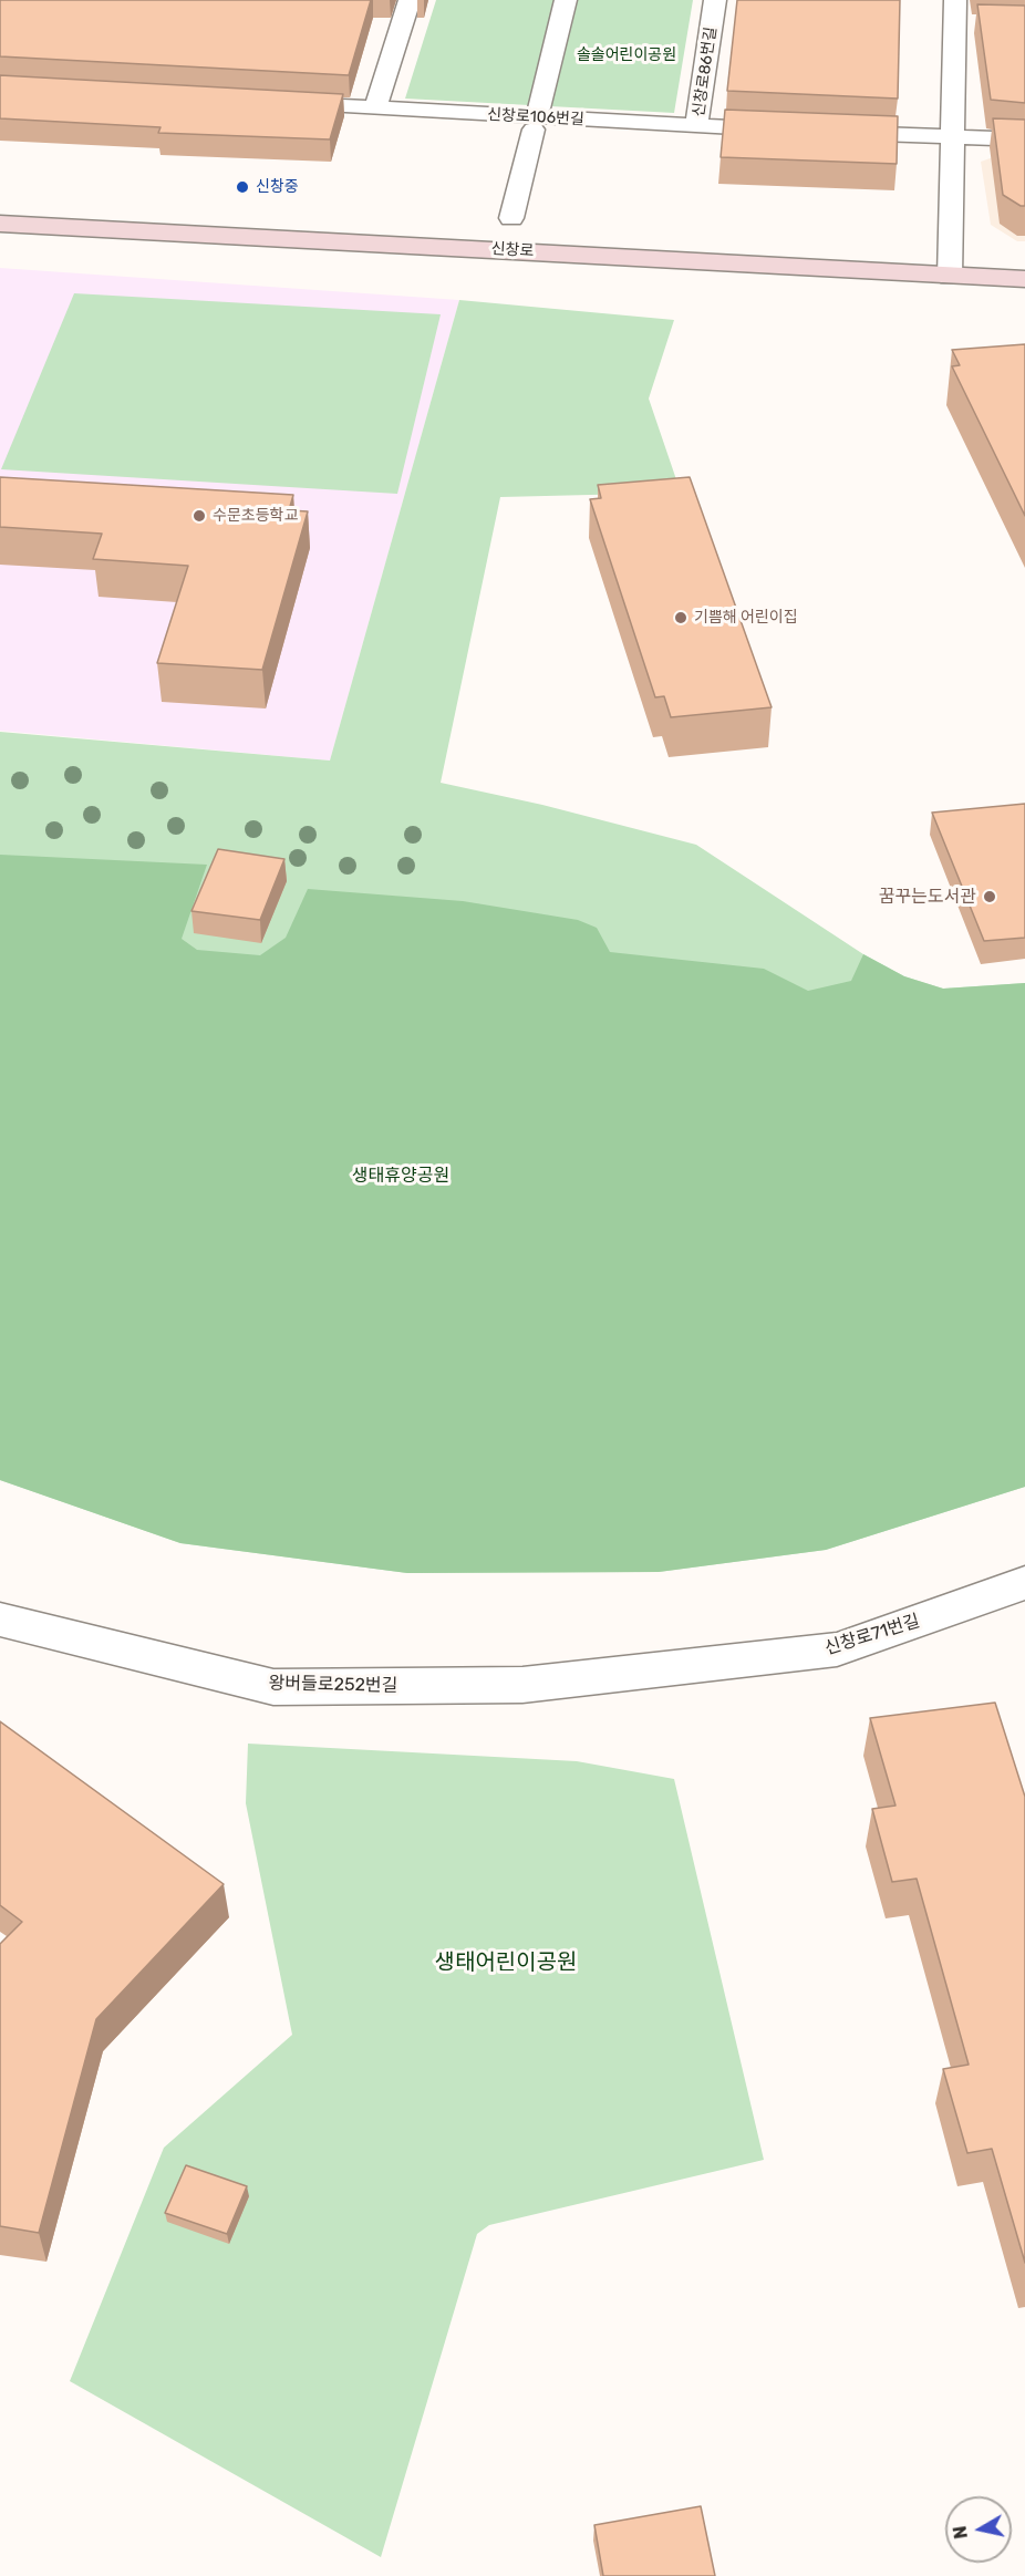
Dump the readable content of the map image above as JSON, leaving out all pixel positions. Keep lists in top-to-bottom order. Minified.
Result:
{"streets":{"main road":["신창로"],"street":["신창로86번길","신창로106번길","신창로71번길","왕버들로252번길"]},"crossings":[["신창로86번길","신창로106번길"],["신창로71번길","왕버들로252번길"]],"parks":["솔솔어린이공원","생태휴양공원","생태어린이공원"],"places":["신창중","수문초등학교","기쁨해 어린이집","꿈꾸는도서관"],"north":"left"}
